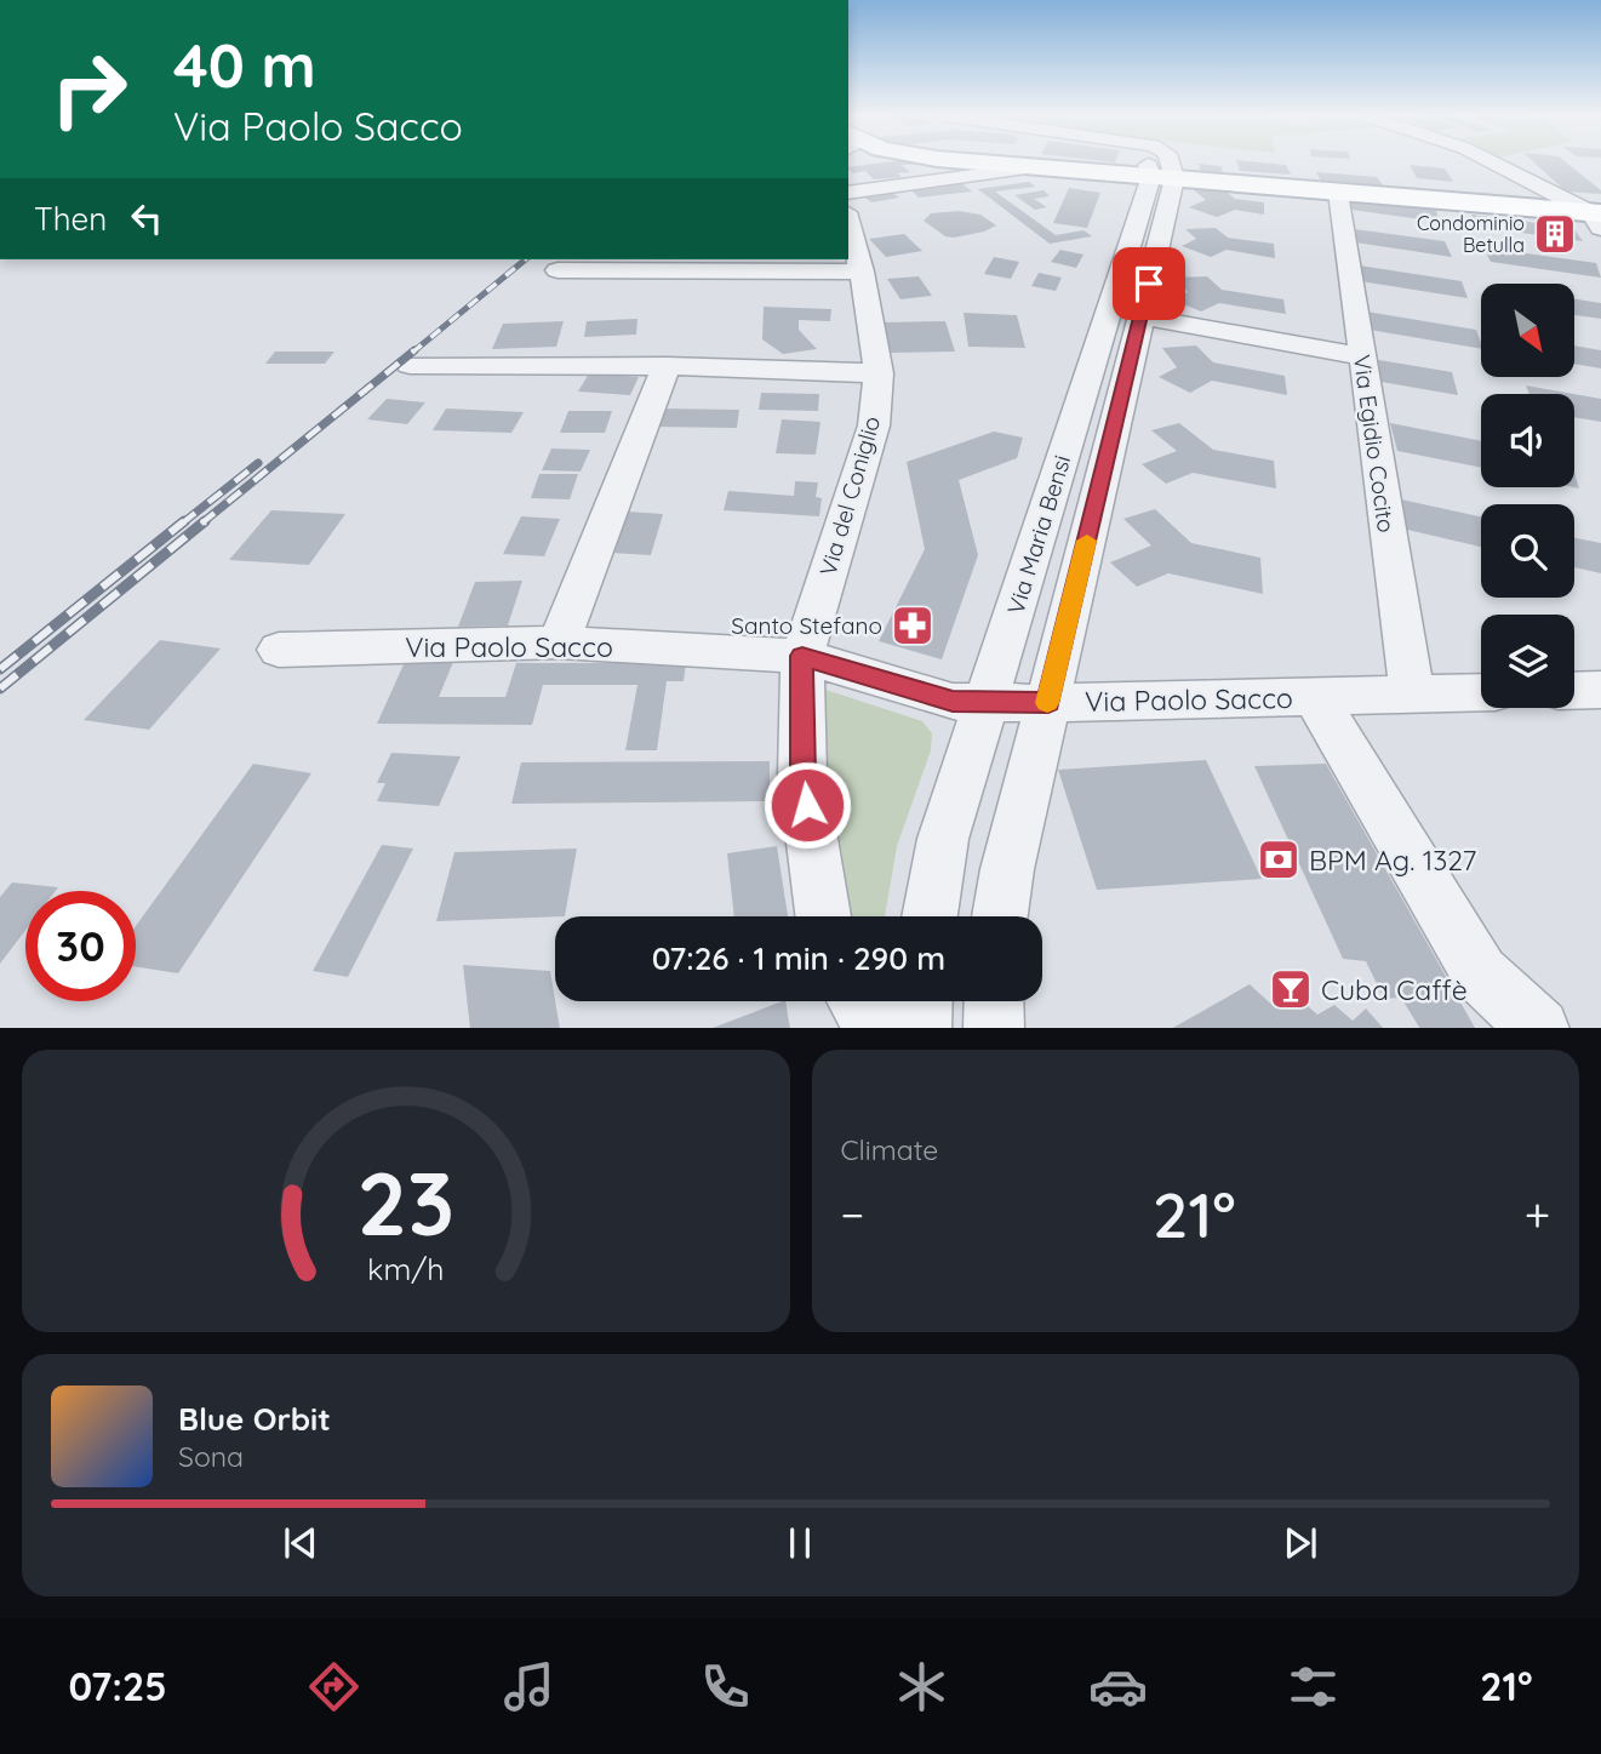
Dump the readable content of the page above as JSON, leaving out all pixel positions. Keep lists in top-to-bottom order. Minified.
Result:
{"streets":{"street":["Via Egidio Cocito","Via del Coniglio","Via Maria Bensi","Via Paolo Sacco"]},"crossings":[["Via Egidio Cocito","Via Paolo Sacco"],["Via del Coniglio","Via Paolo Sacco"],["Via Maria Bensi","Via Paolo Sacco"]],"places":{"building":["Condominio Betulla"],"pharmacy":["Santo Stefano"],"bank":["BPM Ag. 1327"],"bar":["Cuba Caffè"]},"north":"bottom right","page":{"turn":["40 m","Via Paolo Sacco"],"then":"Then","limit":"30","trip":"07:26 · 1 min · 290 m","tile":"Climate","heat":["−","21°","+"],"song":["Blue Orbit","Sona"],"tabs":["07:25","21°"],"gauge":["23","km/h"]}}
